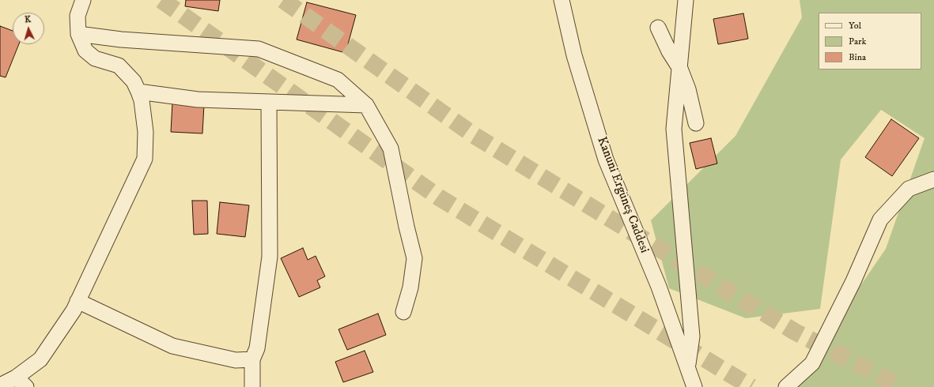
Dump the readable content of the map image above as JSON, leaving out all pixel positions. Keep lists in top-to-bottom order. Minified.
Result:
{"streets":{"street":["Kanuni Ergüneş Caddesi"]},"legend":["Yol","Park","Bina"],"north":"top"}
